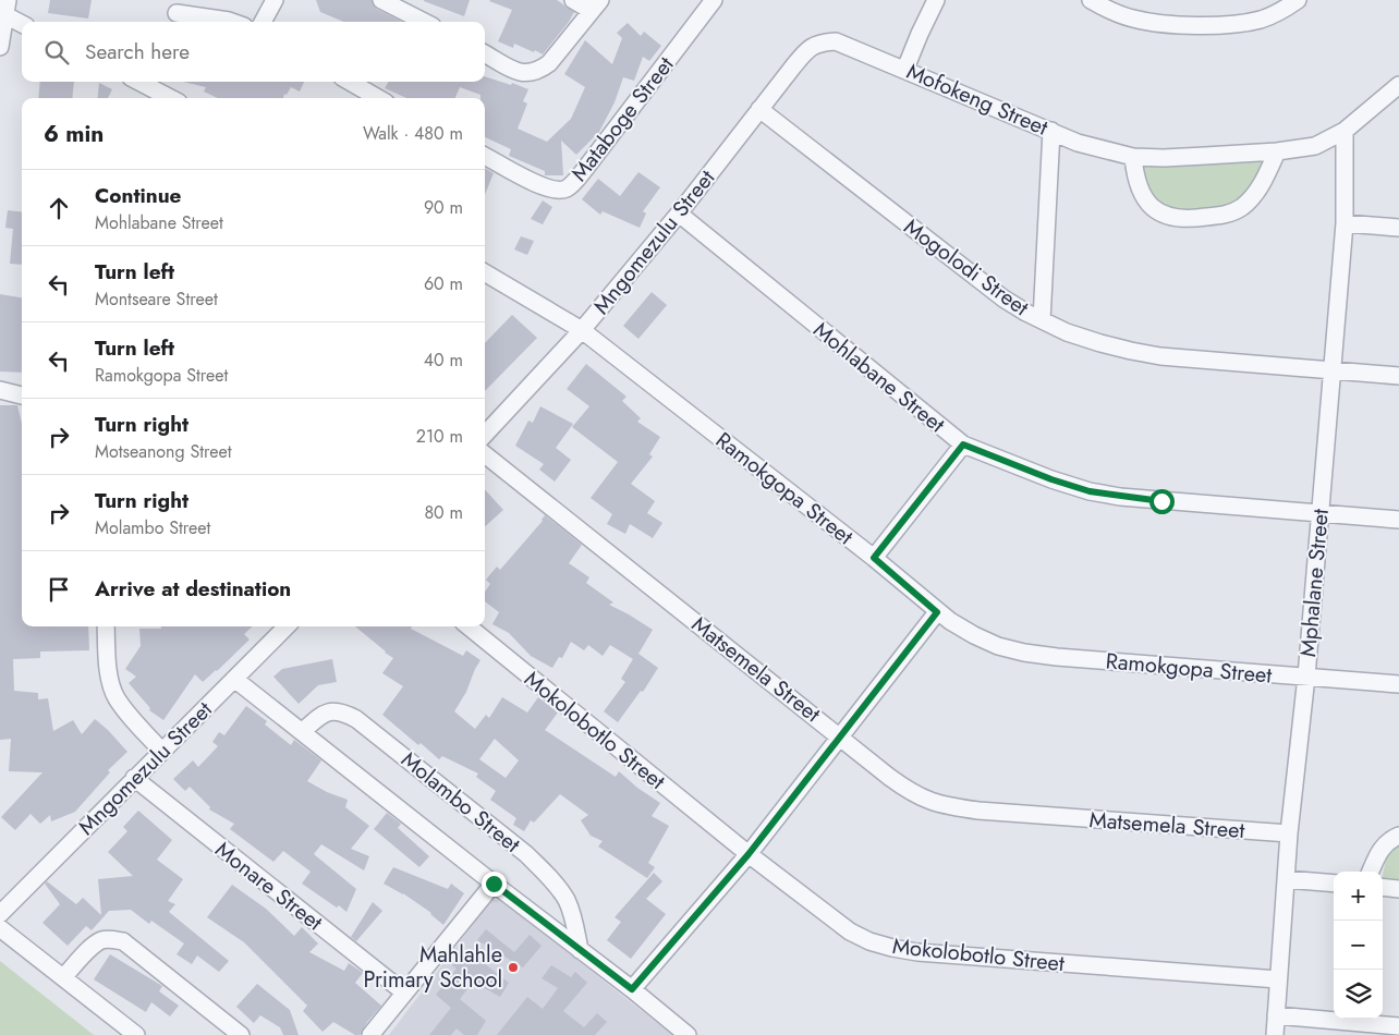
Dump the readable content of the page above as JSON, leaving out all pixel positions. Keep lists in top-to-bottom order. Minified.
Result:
{"streets":{"street":["Mofokeng Street","Mataboge Street","Mngomezulu Street","Mogolodi Street","Mohlabane Street","Ramokgopa Street","Mphalane Street","Matsemela Street","Mokolobotlo Street","Molambo Street","Monare Street"]},"crossings":[["Mofokeng Street","Mngomezulu Street"],["Mofokeng Street","Mphalane Street"],["Mngomezulu Street","Mogolodi Street"],["Mngomezulu Street","Mohlabane Street"],["Mngomezulu Street","Ramokgopa Street"],["Mngomezulu Street","Molambo Street"],["Mngomezulu Street","Monare Street"],["Mogolodi Street","Mphalane Street"],["Mohlabane Street","Mphalane Street"],["Ramokgopa Street","Mphalane Street"],["Mphalane Street","Matsemela Street"],["Mphalane Street","Mokolobotlo Street"]],"places":["Mahlahle Primary School"],"page":{"search":"Search here","heading":["6 min","Walk · 480 m"],"list":[["Continue","Mohlabane Street","90 m"],["Turn left","Montseare Street","60 m"],["Turn left","Ramokgopa Street","40 m"],["Turn right","Motseanong Street","210 m"],["Turn right","Molambo Street","80 m"],"Arrive at destination"],"map_buttons":["+","−"]}}
